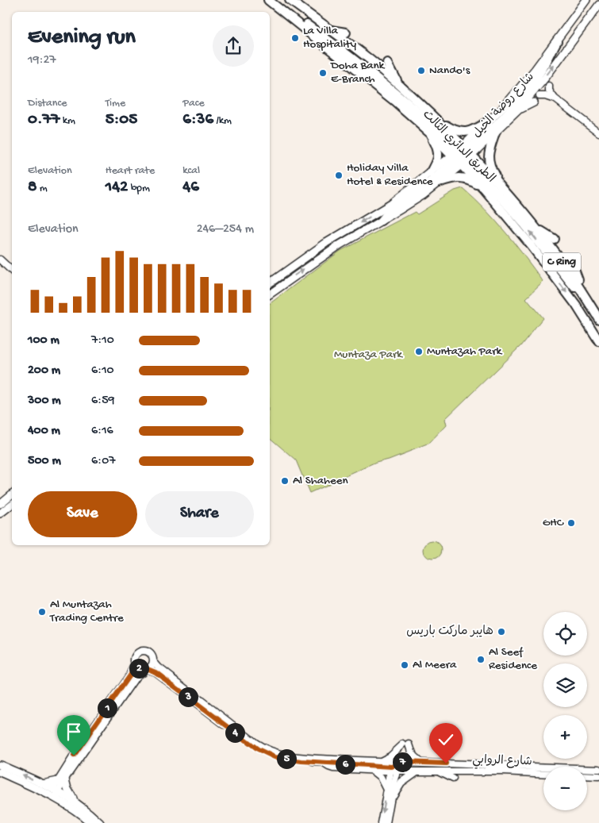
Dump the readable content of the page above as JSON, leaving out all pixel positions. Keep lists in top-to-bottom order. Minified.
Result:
{"streets":{"highway":["الطريق الدائري الثالث","C Ring"],"main road":["شارع روضة الخيل"],"street":["شارع الروابي"]},"crossings":[["شارع روضة الخيل","الطريق الدائري الثالث"]],"parks":["Muntaza Park"],"places":["La Villa Hospitality","Nando's","Doha Bank E-Branch","Holiday Villa Hotel & Residence","Muntazah Park","Al Shaheen","GHC","Al Muntazah Trading Centre","هايبر ماركت باريس","Al Seef Residence","Al Meera"],"page":{"heading":["Evening run","19:27"],"stats":[["Distance","0.77 km"],["Time","5:05"],["Pace","6:36 /km"],["Elevation","8 m"],["Heart rate","142 bpm"],["kcal","46"]],"chart":["Elevation","246–254 m"],"list":[{"name":"100 m","note":"7:10"},{"name":"200 m","note":"6:10"},{"name":"300 m","note":"6:59"},{"name":"400 m","note":"6:16"},{"name":"500 m","note":"6:07"}],"buttons":["Save","Share"],"map_buttons":["+","−"],"pins":["2","3","1","4","5","7","6"]}}
